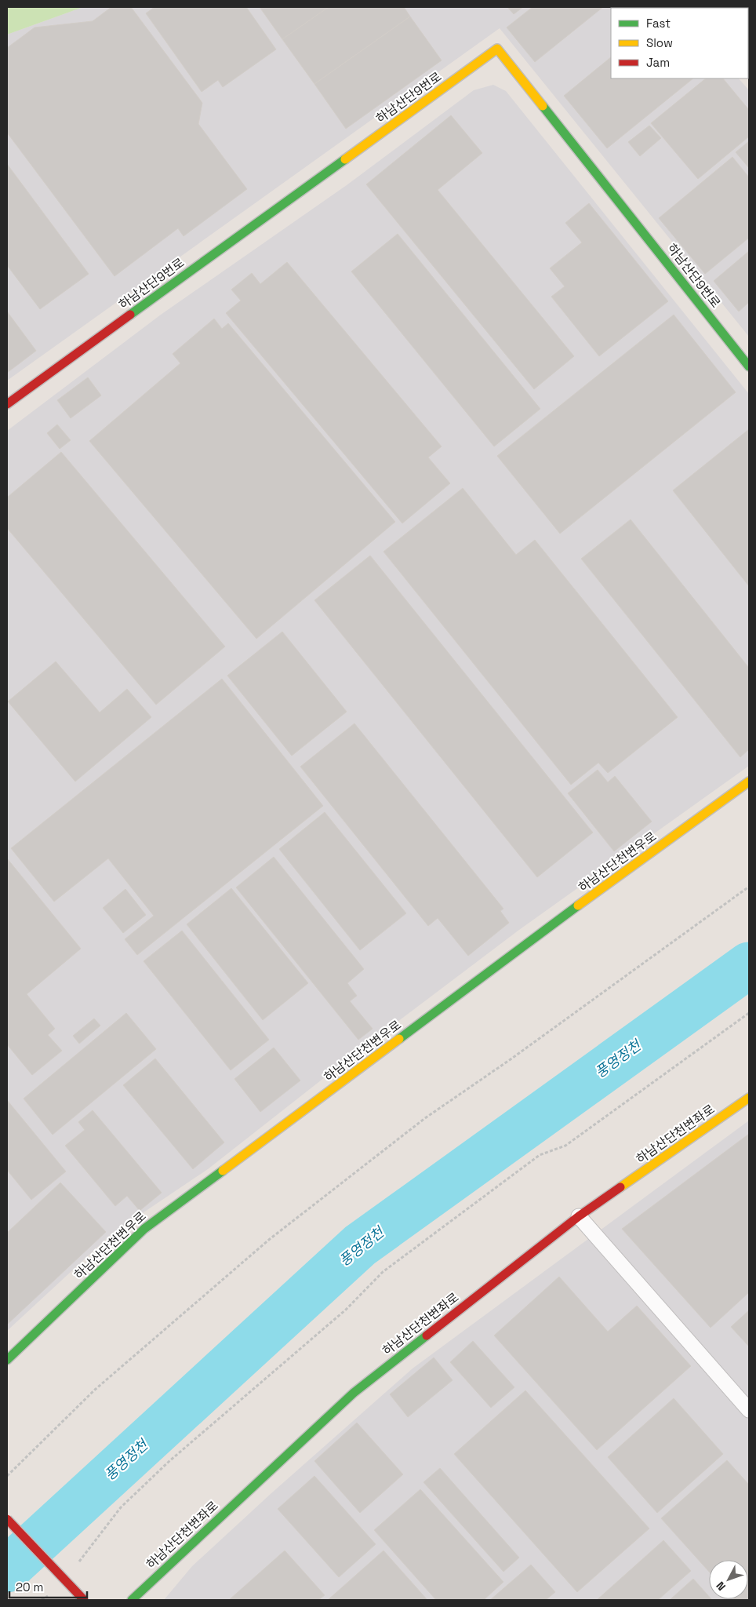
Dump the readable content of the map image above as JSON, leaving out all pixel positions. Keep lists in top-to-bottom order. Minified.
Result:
{"streets":{"street":["하남산단9번로","하남산단천변우로","하남산단천변좌로"]},"water":["풍영정천"],"legend":["Fast","Slow","Jam"],"scale_bar":"20 m","north":"bottom left"}
